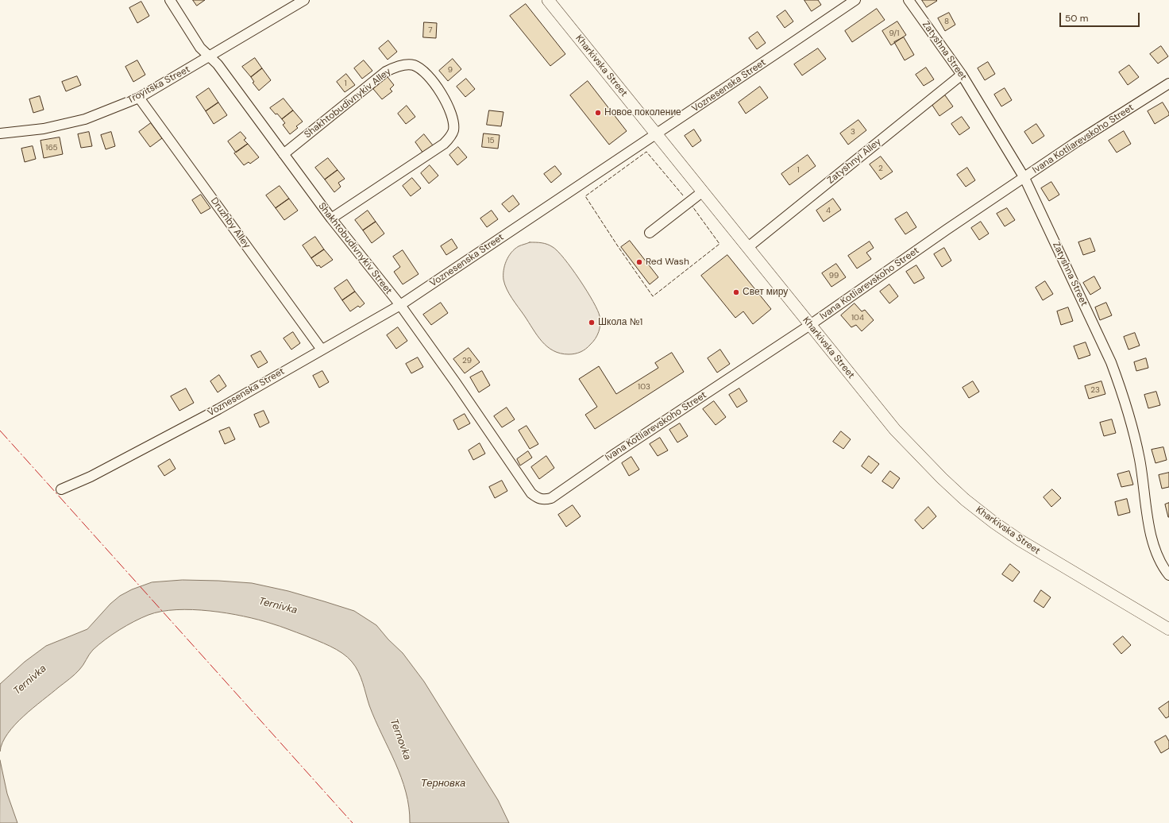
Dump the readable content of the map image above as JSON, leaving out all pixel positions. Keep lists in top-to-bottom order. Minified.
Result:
{"streets":{"street":["Zatyshna Street","Kharkivska Street","Troyitska Street","Voznesenska Street","Shakhtobudivnykiv Alley","Ivana Kotliarevskoho Street","Zatyshnyi Alley","Druzhby Alley","Shakhtobudivnykiv Street"]},"crossings":[["Zatyshna Street","Ivana Kotliarevskoho Street"],["Zatyshna Street","Zatyshnyi Alley"],["Kharkivska Street","Voznesenska Street"],["Kharkivska Street","Ivana Kotliarevskoho Street"],["Kharkivska Street","Zatyshnyi Alley"],["Troyitska Street","Druzhby Alley"],["Troyitska Street","Shakhtobudivnykiv Street"],["Voznesenska Street","Druzhby Alley"],["Voznesenska Street","Shakhtobudivnykiv Street"],["Shakhtobudivnykiv Alley","Shakhtobudivnykiv Street"],["Ivana Kotliarevskoho Street","Shakhtobudivnykiv Street"]],"water":["Ternivka","Ternovka","Терновка"],"places":["Новое поколение","Red Wash","Свет миру","Школа №1"],"house_numbers":["8","7","9/1","9","1","3","15","165","2","1","4","99","104","29","103","23"],"scale_bar":"50 m"}
